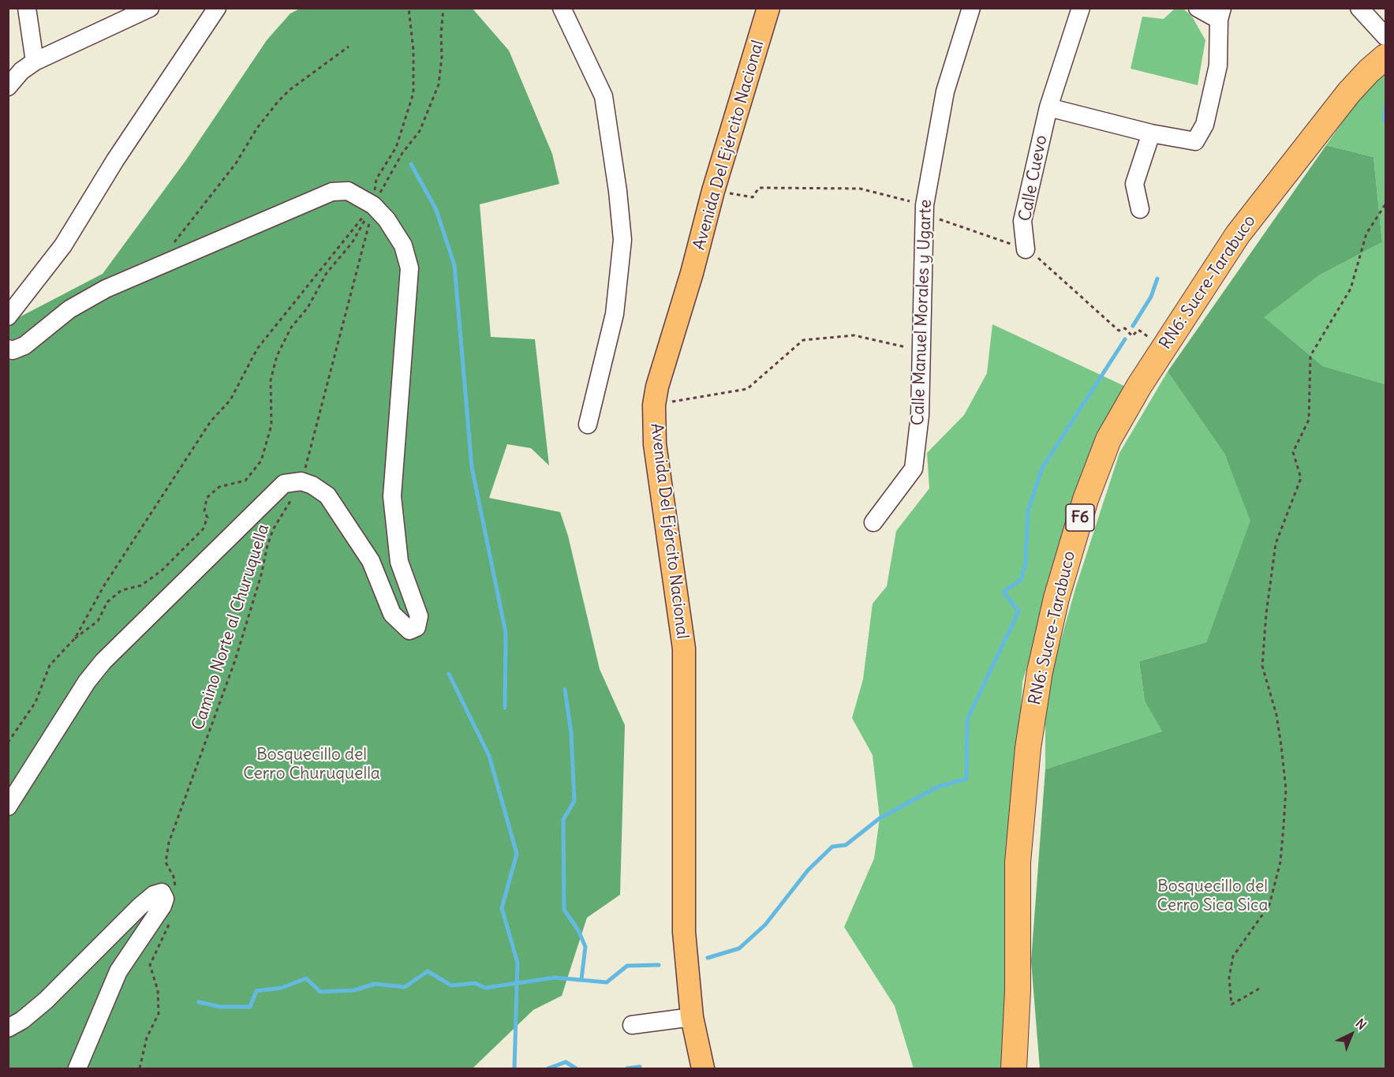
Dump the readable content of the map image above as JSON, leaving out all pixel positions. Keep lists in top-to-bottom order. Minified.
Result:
{"streets":{"highway":["RN6: Sucre-Tarabuco","F6"],"main road":["Avenida Del Ejército Nacional"],"street":["Calle Cuevo","Calle Manuel Morales y Ugarte"],"path":["Camino Norte al Churuquella"]},"parks":["Bosquecillo del Cerro Churuquella","Bosquecillo del Cerro Sica Sica"],"north":"top right"}
